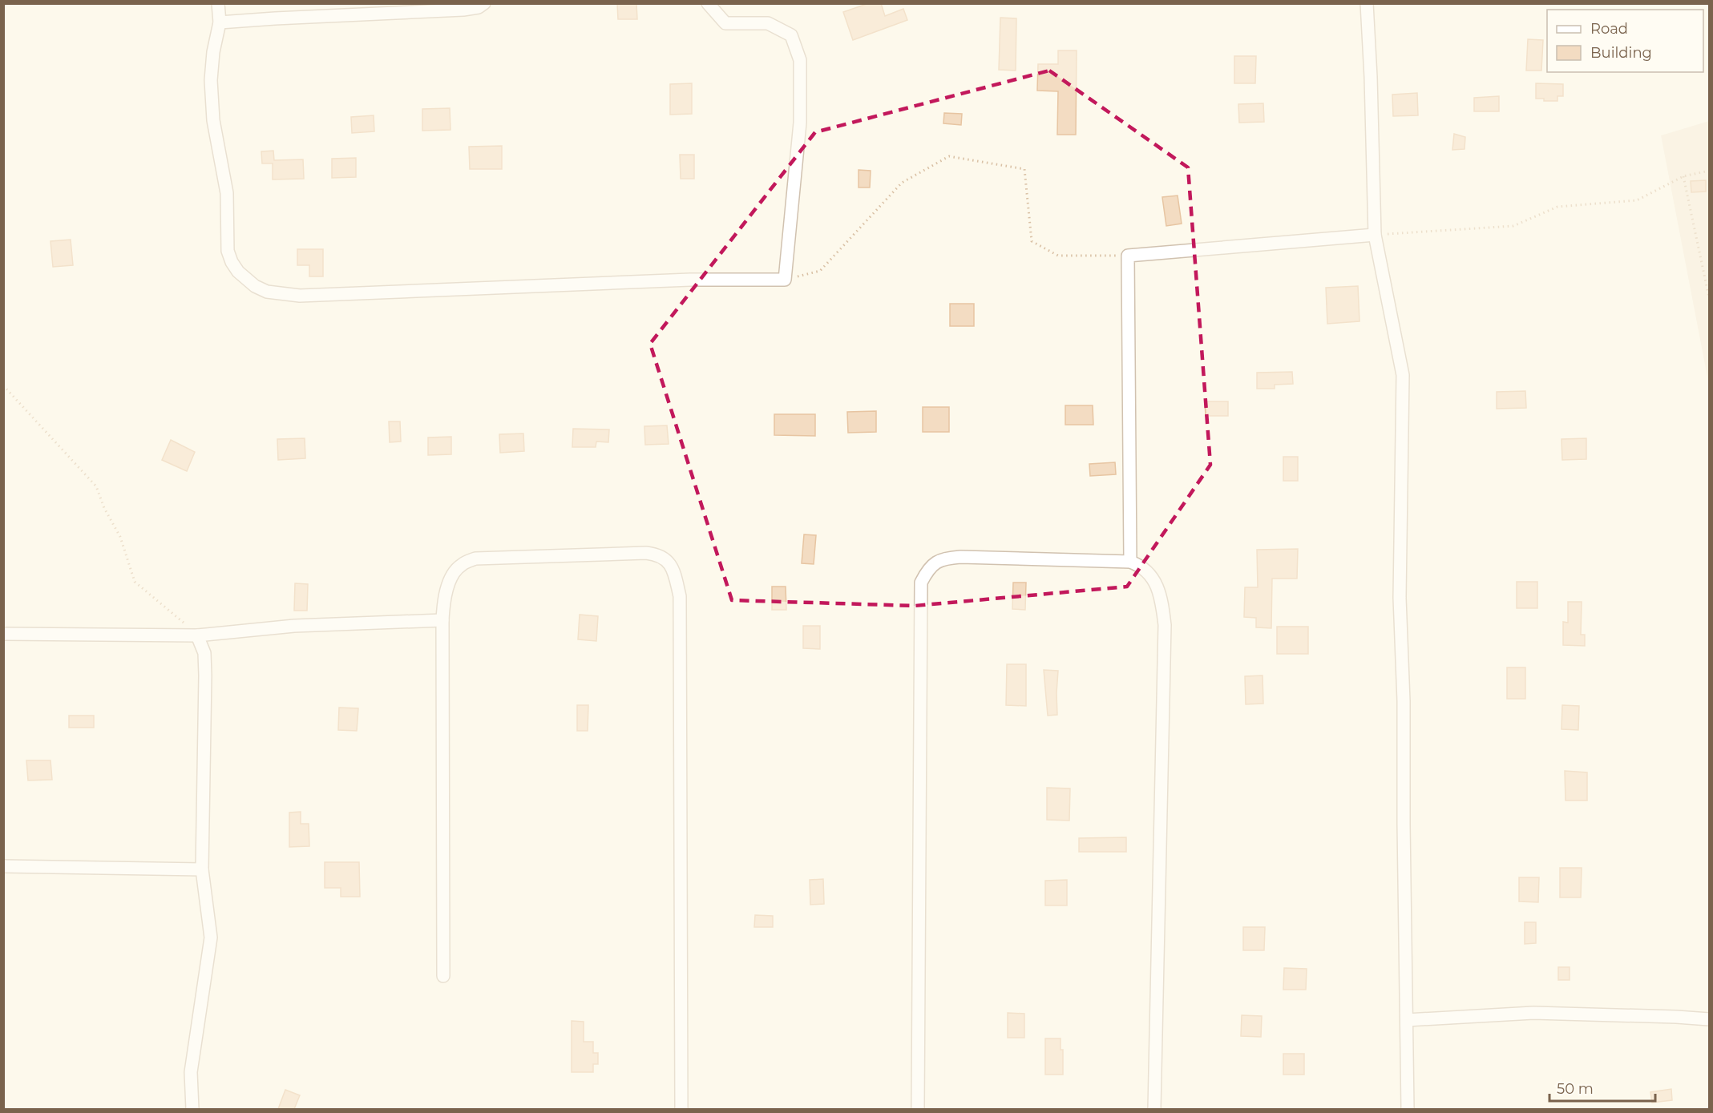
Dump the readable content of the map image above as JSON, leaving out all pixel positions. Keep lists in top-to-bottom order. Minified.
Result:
{"legend":["Road","Building"],"scale_bar":"50 m"}
